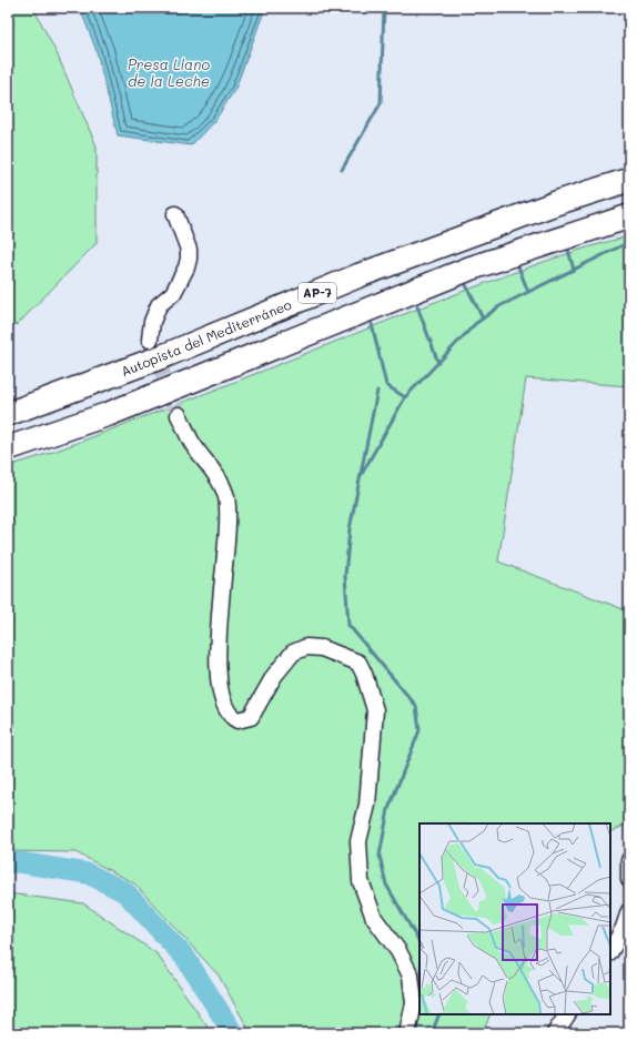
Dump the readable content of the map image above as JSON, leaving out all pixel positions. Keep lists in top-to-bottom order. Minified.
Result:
{"streets":{"highway":["AP-7","Autopista del Mediterráneo"]},"water":["Presa Llano de la Leche"]}
